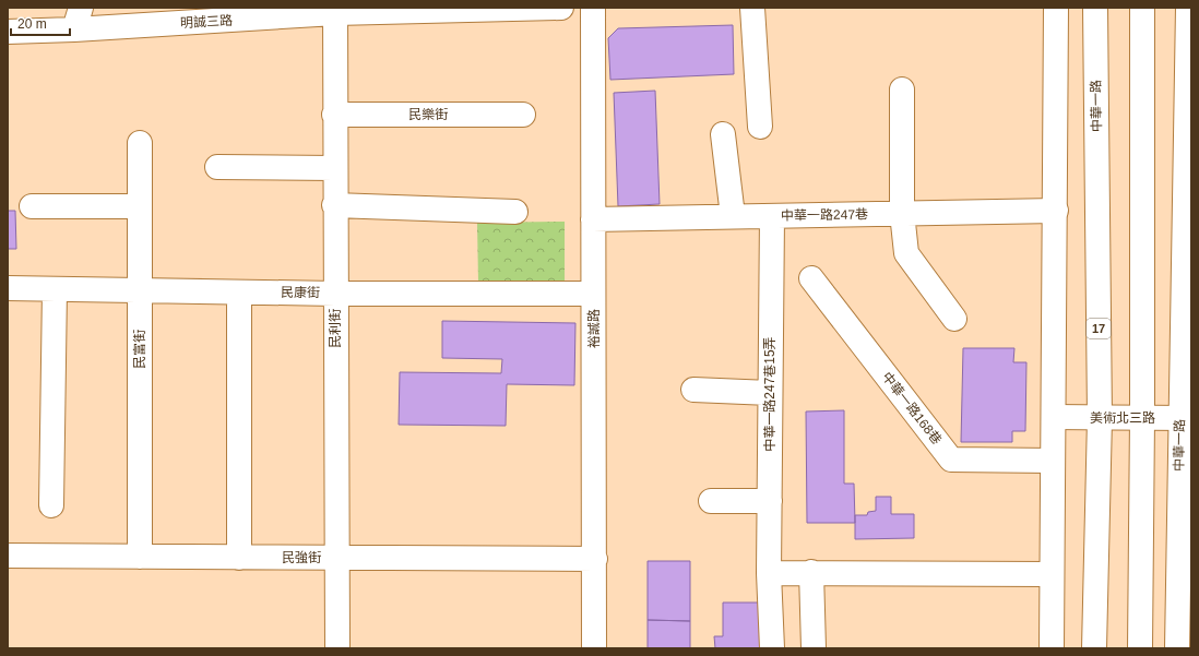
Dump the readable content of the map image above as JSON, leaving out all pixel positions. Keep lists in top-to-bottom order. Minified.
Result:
{"streets":{"street":["明誠三路","中華一路","民樂街","中華一路247巷","民康街","民利街","裕誠路","17","民富街","中華一路247巷15弄","中華一路168巷","美術北三路","民強街"]},"crossings":[["明誠三路","民利街"],["中華一路","美術北三路"],["民樂街","民利街"],["中華一路247巷","裕誠路"],["中華一路247巷","中華一路247巷15弄"],["民康街","民利街"],["民康街","裕誠路"],["民康街","民富街"],["民利街","民強街"],["裕誠路","民強街"],["民富街","民強街"]],"scale_bar":"20 m"}
